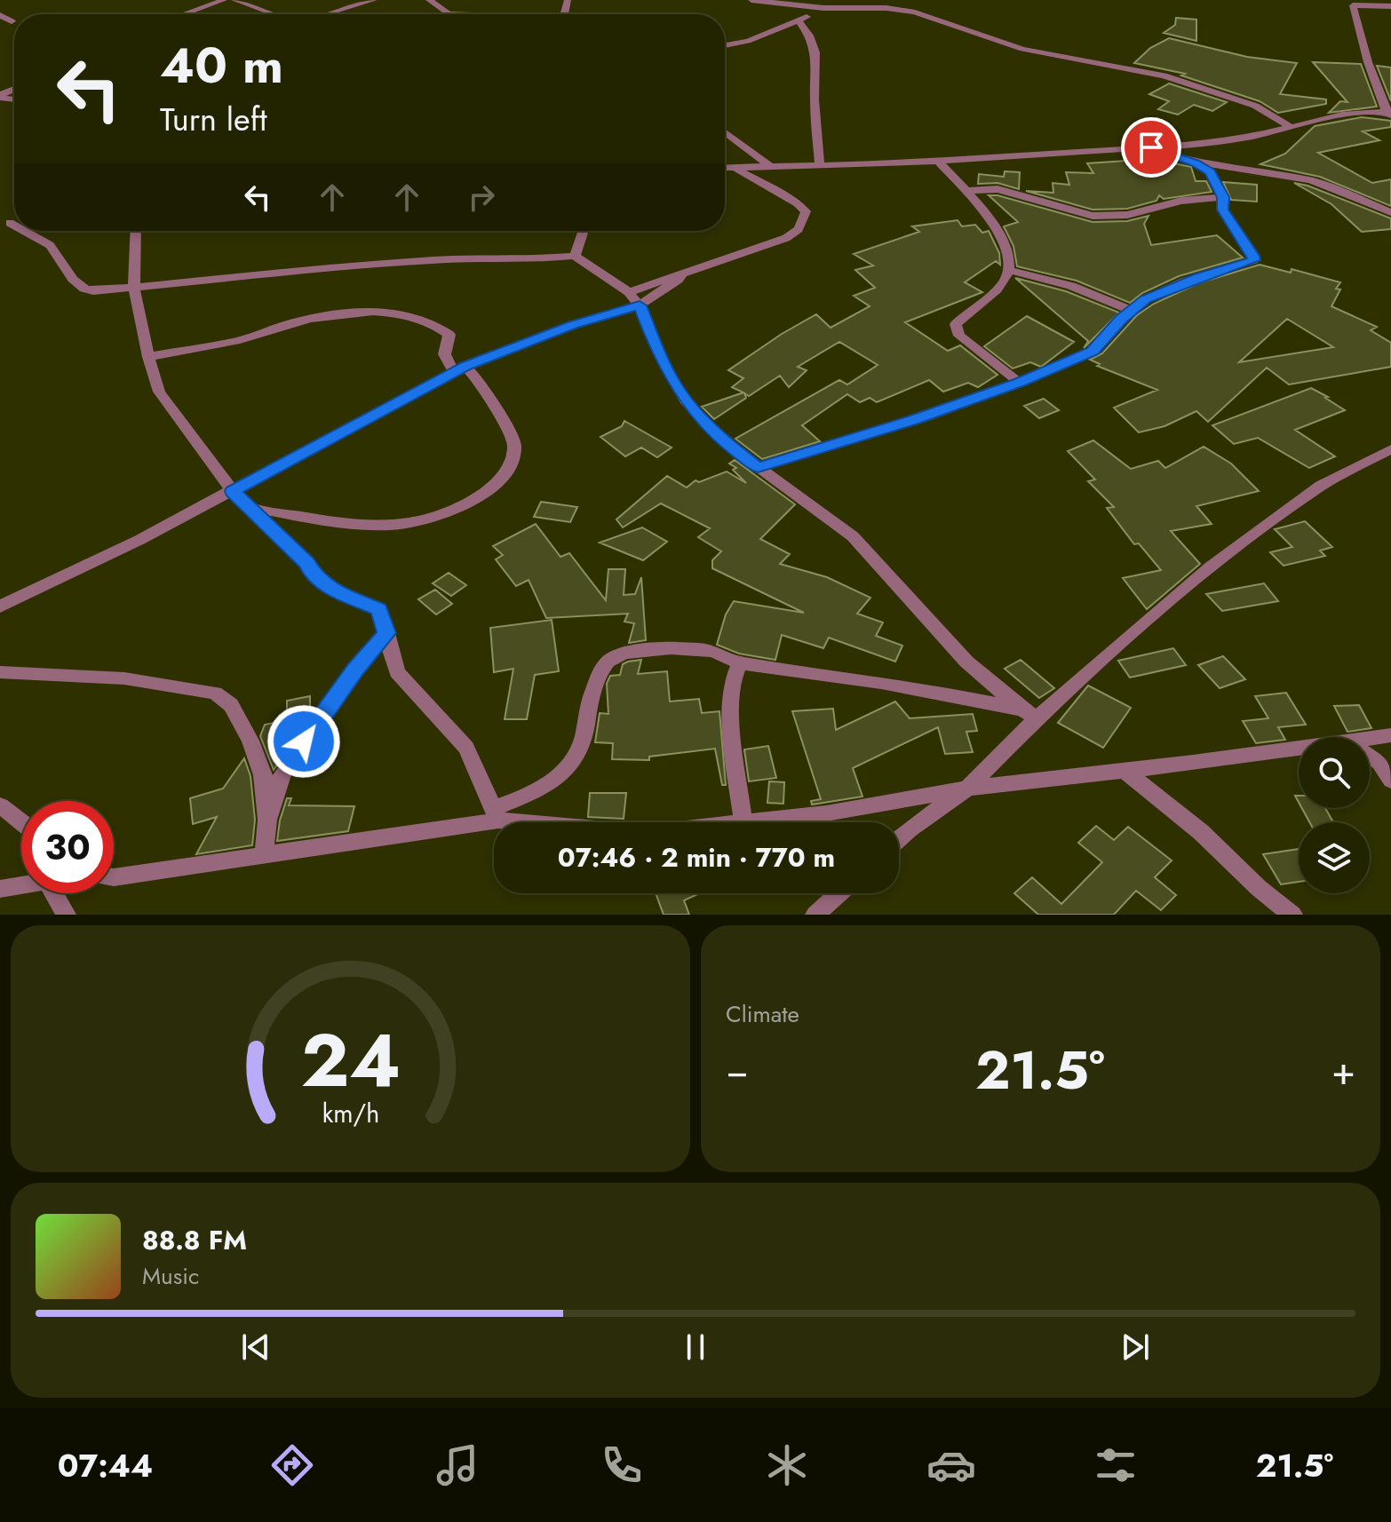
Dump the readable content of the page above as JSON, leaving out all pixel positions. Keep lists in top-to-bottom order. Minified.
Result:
{"page":{"turn":["40 m","Turn left"],"limit":"30","trip":"07:46 · 2 min · 770 m","tile":"Climate","heat":["−","21.5°","+"],"song":["88.8 FM","Music"],"tabs":["07:44","21.5°"],"gauge":["24","km/h"]}}
